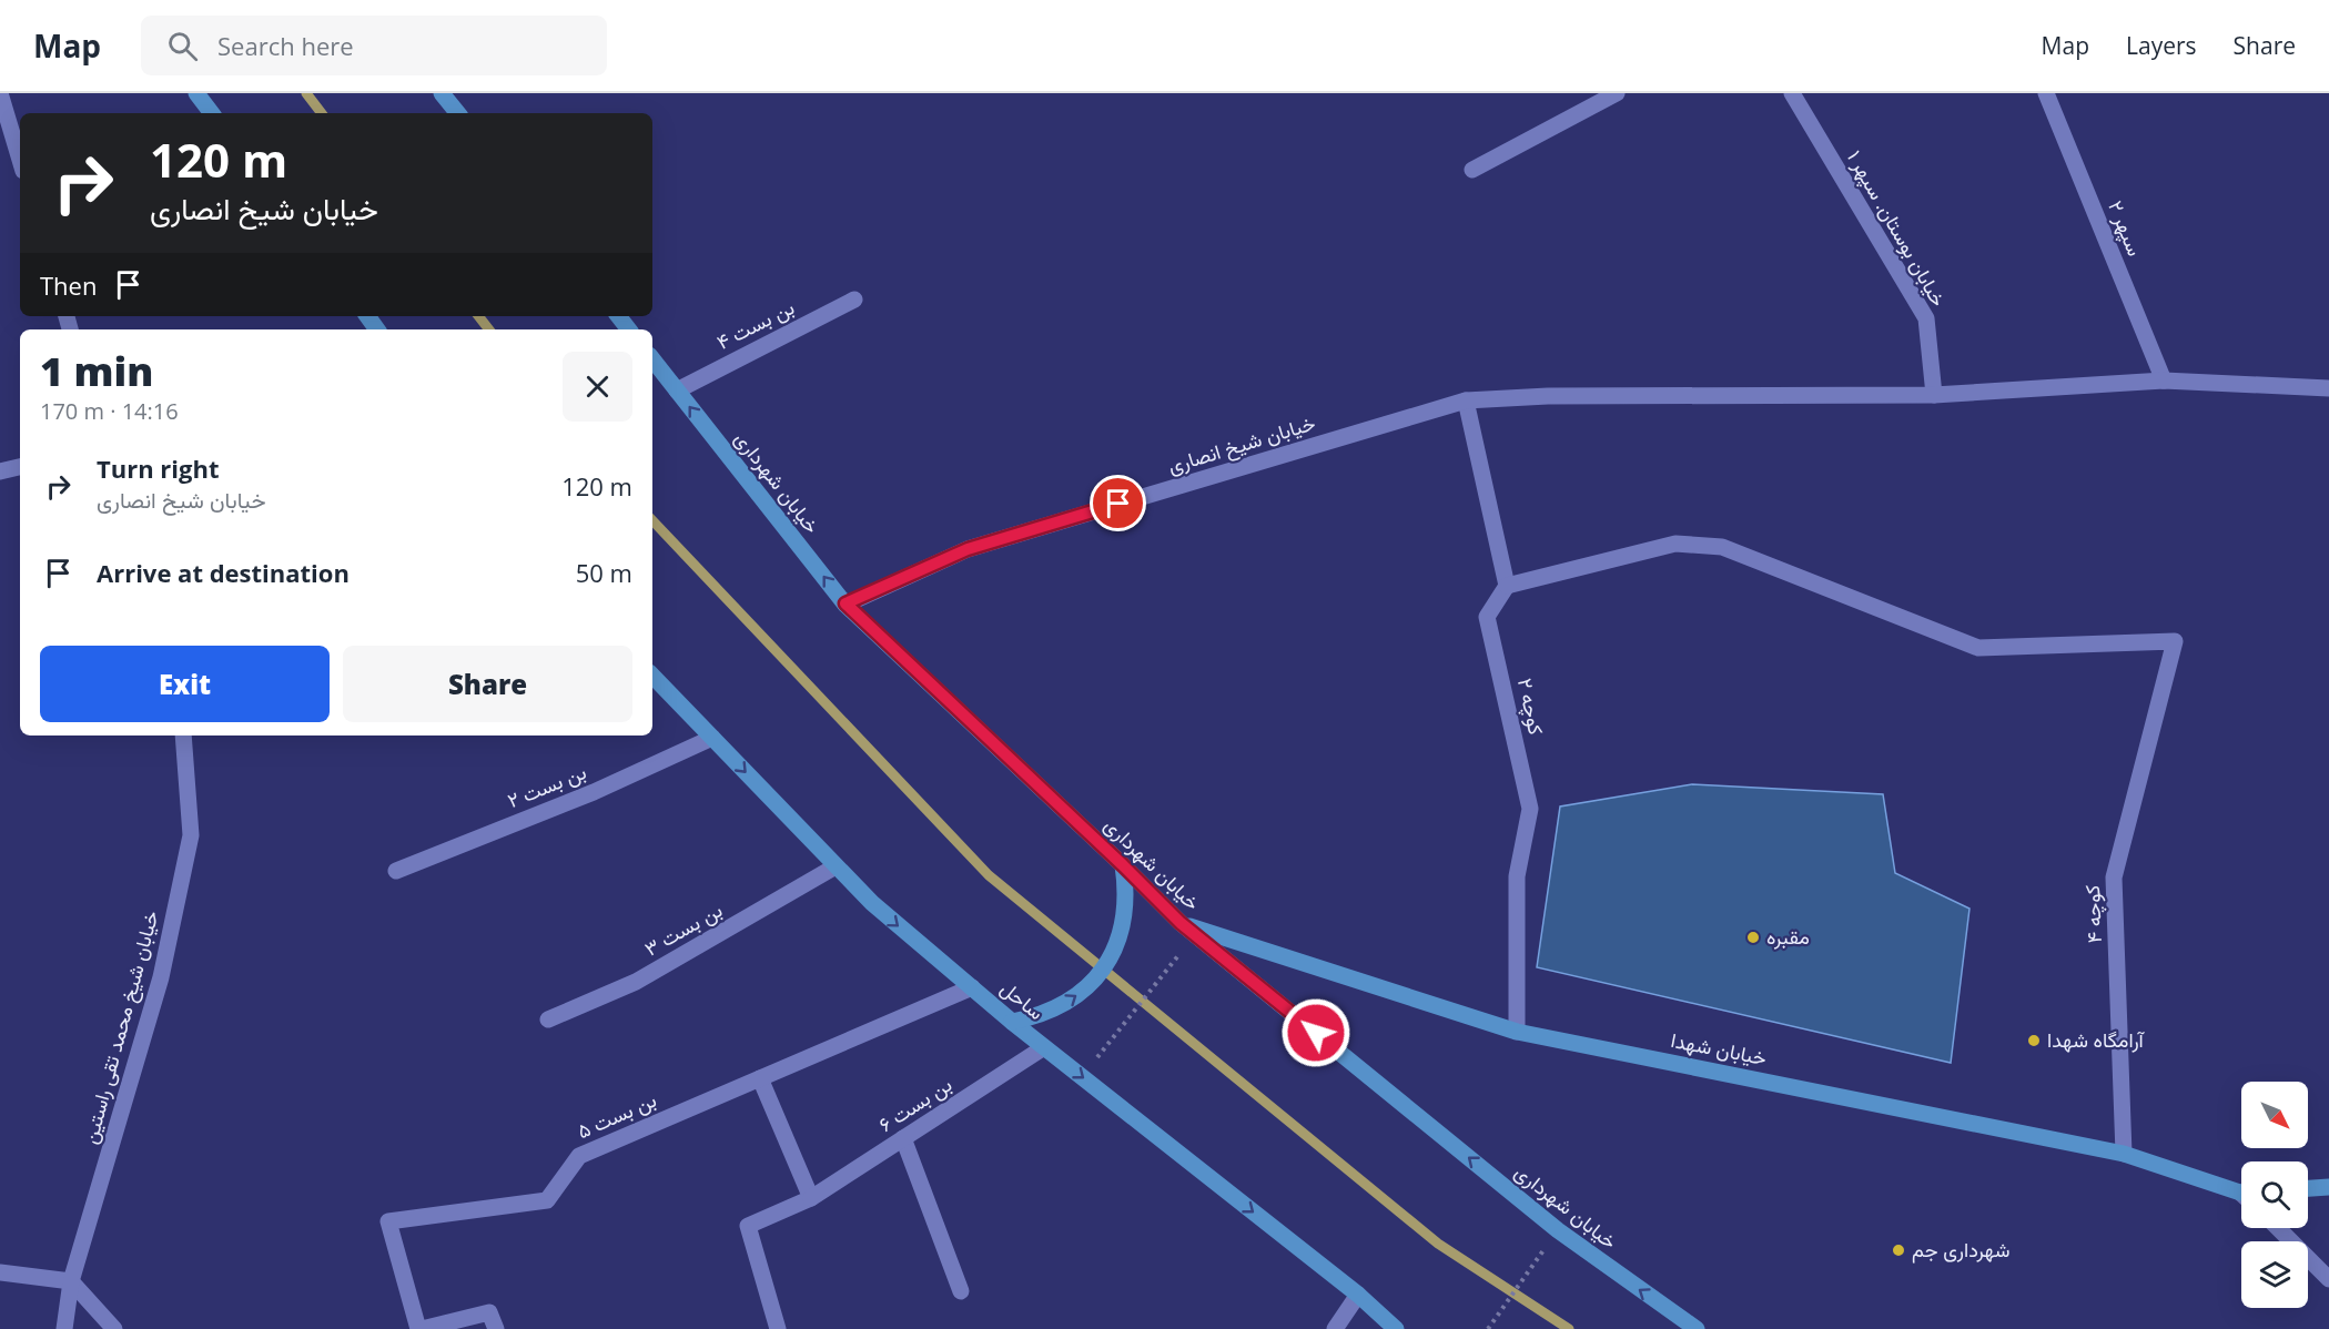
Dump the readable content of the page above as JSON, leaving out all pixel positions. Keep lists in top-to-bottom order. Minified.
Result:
{"streets":{"main road":["خیابان شهرداری","ساحل","خیابان شهدا"],"street":["خیابان بوستان. سپهر ۱","سپهر ۲","بن بست ۴","خیابان شیخ انصاری","کوچه ۲","بن بست ۲","کوچه ۴","بن بست ۳","خیابان شیخ محمد تقی راستین","بن بست ۶","بن بست ۵"]},"crossings":[["خیابان بوستان. سپهر ۱","خیابان شیخ انصاری"],["سپهر ۲","خیابان شیخ انصاری"],["بن بست ۴","خیابان شهرداری"],["خیابان شیخ انصاری","خیابان شهرداری"],["خیابان شهرداری","خیابان شهدا"],["کوچه ۲","کوچه ۴"],["کوچه ۲","خیابان شهدا"],["بن بست ۲","ساحل"],["کوچه ۴","خیابان شهدا"],["بن بست ۳","ساحل"],["ساحل","بن بست ۶"],["ساحل","بن بست ۵"]],"one_way":["خیابان شهرداری","ساحل"],"places":["مقبره","آرامگاه شهدا","شهرداری جم"],"north":"bottom right","page":{"header":"Map","search":"Search here","nav":["Map","Layers","Share"],"turn":["120 m","خیابان شیخ انصاری"],"then":"Then","heading":["1 min","170 m · 14:16"],"list":[{"name":"Turn right","note":"خیابان شیخ انصاری","value":"120 m"},{"name":"Arrive at destination","value":"50 m"}],"buttons":["Exit","Share"]}}
